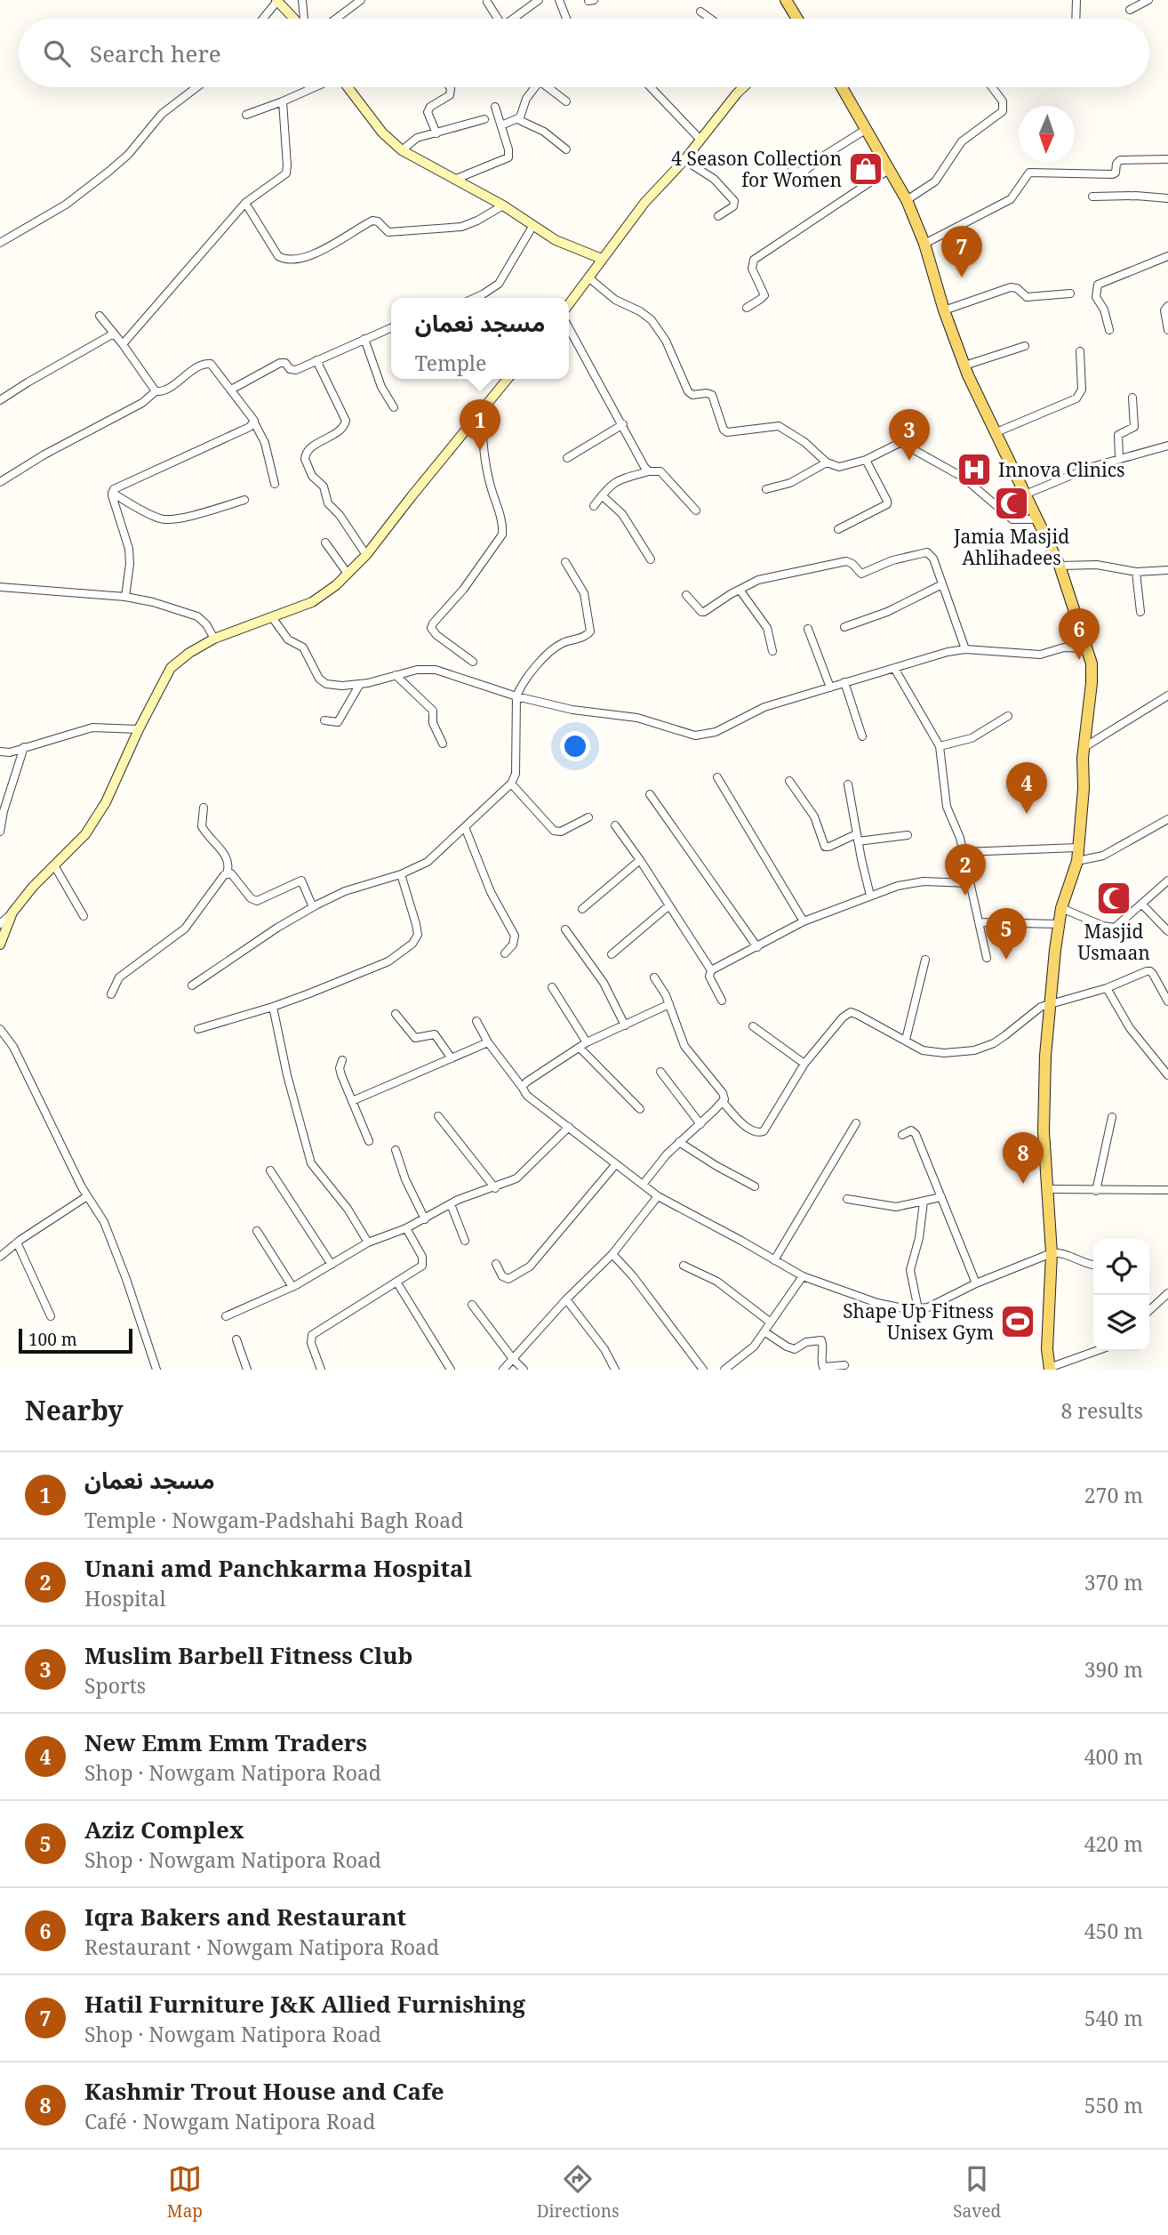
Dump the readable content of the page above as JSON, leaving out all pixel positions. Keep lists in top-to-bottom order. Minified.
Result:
{"places":{"shop":["4 Season Collection for Women"],"hospital":["Innova Clinics"],"mosque":["Jamia Masjid Ahlihadees","Masjid Usmaan"],"sports":["Shape Up Fitness Unisex Gym"]},"scale_bar":"100 m","north":"bottom","page":{"search":"Search here","pins":["7","1","3","6","4","2","5","8"],"popup":["مسجد نعمان","Temple"],"scale":"100 m","heading":["Nearby","8 results"],"list":[{"mark":"1","name":"مسجد نعمان","note":"Temple · Nowgam-Padshahi Bagh Road","value":"270 m"},{"mark":"2","name":"Unani amd Panchkarma Hospital","note":"Hospital","value":"370 m"},{"mark":"3","name":"Muslim Barbell Fitness Club","note":"Sports","value":"390 m"},{"mark":"4","name":"New Emm Emm Traders","note":"Shop · Nowgam Natipora Road","value":"400 m"},{"mark":"5","name":"Aziz Complex","note":"Shop · Nowgam Natipora Road","value":"420 m"},{"mark":"6","name":"Iqra Bakers and Restaurant","note":"Restaurant · Nowgam Natipora Road","value":"450 m"},{"mark":"7","name":"Hatil Furniture J&K Allied Furnishing","note":"Shop · Nowgam Natipora Road","value":"540 m"},{"mark":"8","name":"Kashmir Trout House and Cafe","note":"Café · Nowgam Natipora Road","value":"550 m"}],"nav":["Map","Directions","Saved"]}}
